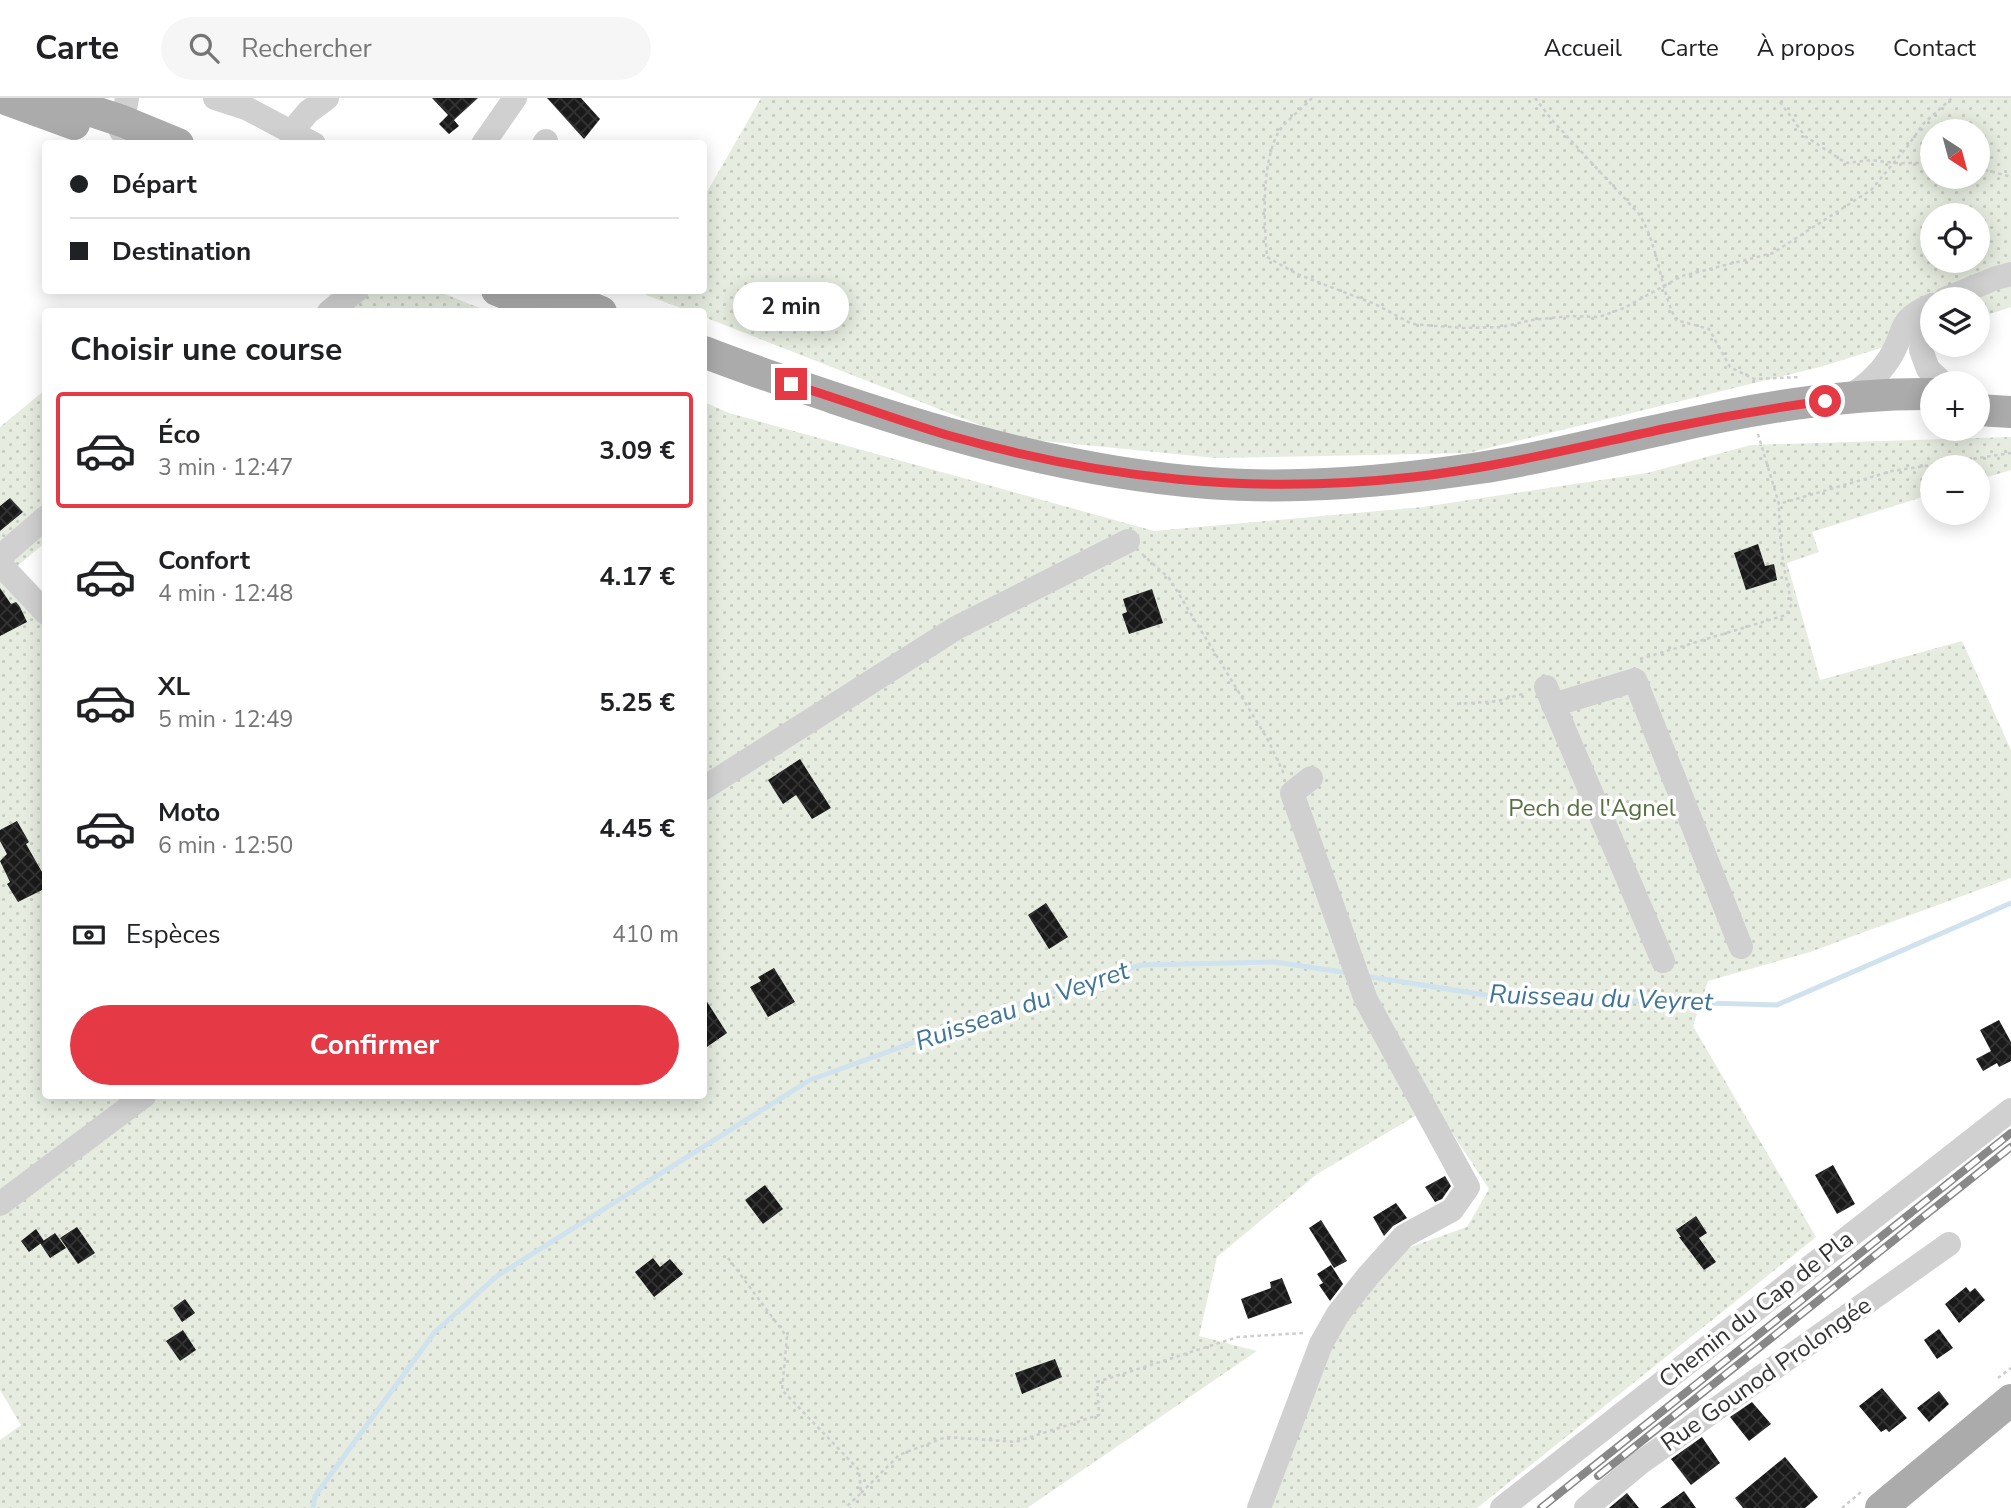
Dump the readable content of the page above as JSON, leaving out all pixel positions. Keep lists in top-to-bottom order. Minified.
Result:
{"streets":{"street":["Chemin du Cap de Pla","Rue Gounod Prolongée"]},"water":["Ruisseau du Veyret"],"parks":["Pech de l'Agnel"],"north":"bottom right","page":{"header":"Carte","search":"Rechercher","nav":["Accueil","Carte","À propos","Contact"],"map_buttons":["+","−"],"banner":["Départ","Destination"],"bubble":"2 min","heading":"Choisir une course","list":[{"name":"Éco","note":"3 min · 12:47","value":"3.09 €"},{"name":"Confort","note":"4 min · 12:48","value":"4.17 €"},{"name":"XL","note":"5 min · 12:49","value":"5.25 €"},{"name":"Moto","note":"6 min · 12:50","value":"4.45 €"}],"pay":["Espèces","410 m"],"buttons":"Confirmer"}}
